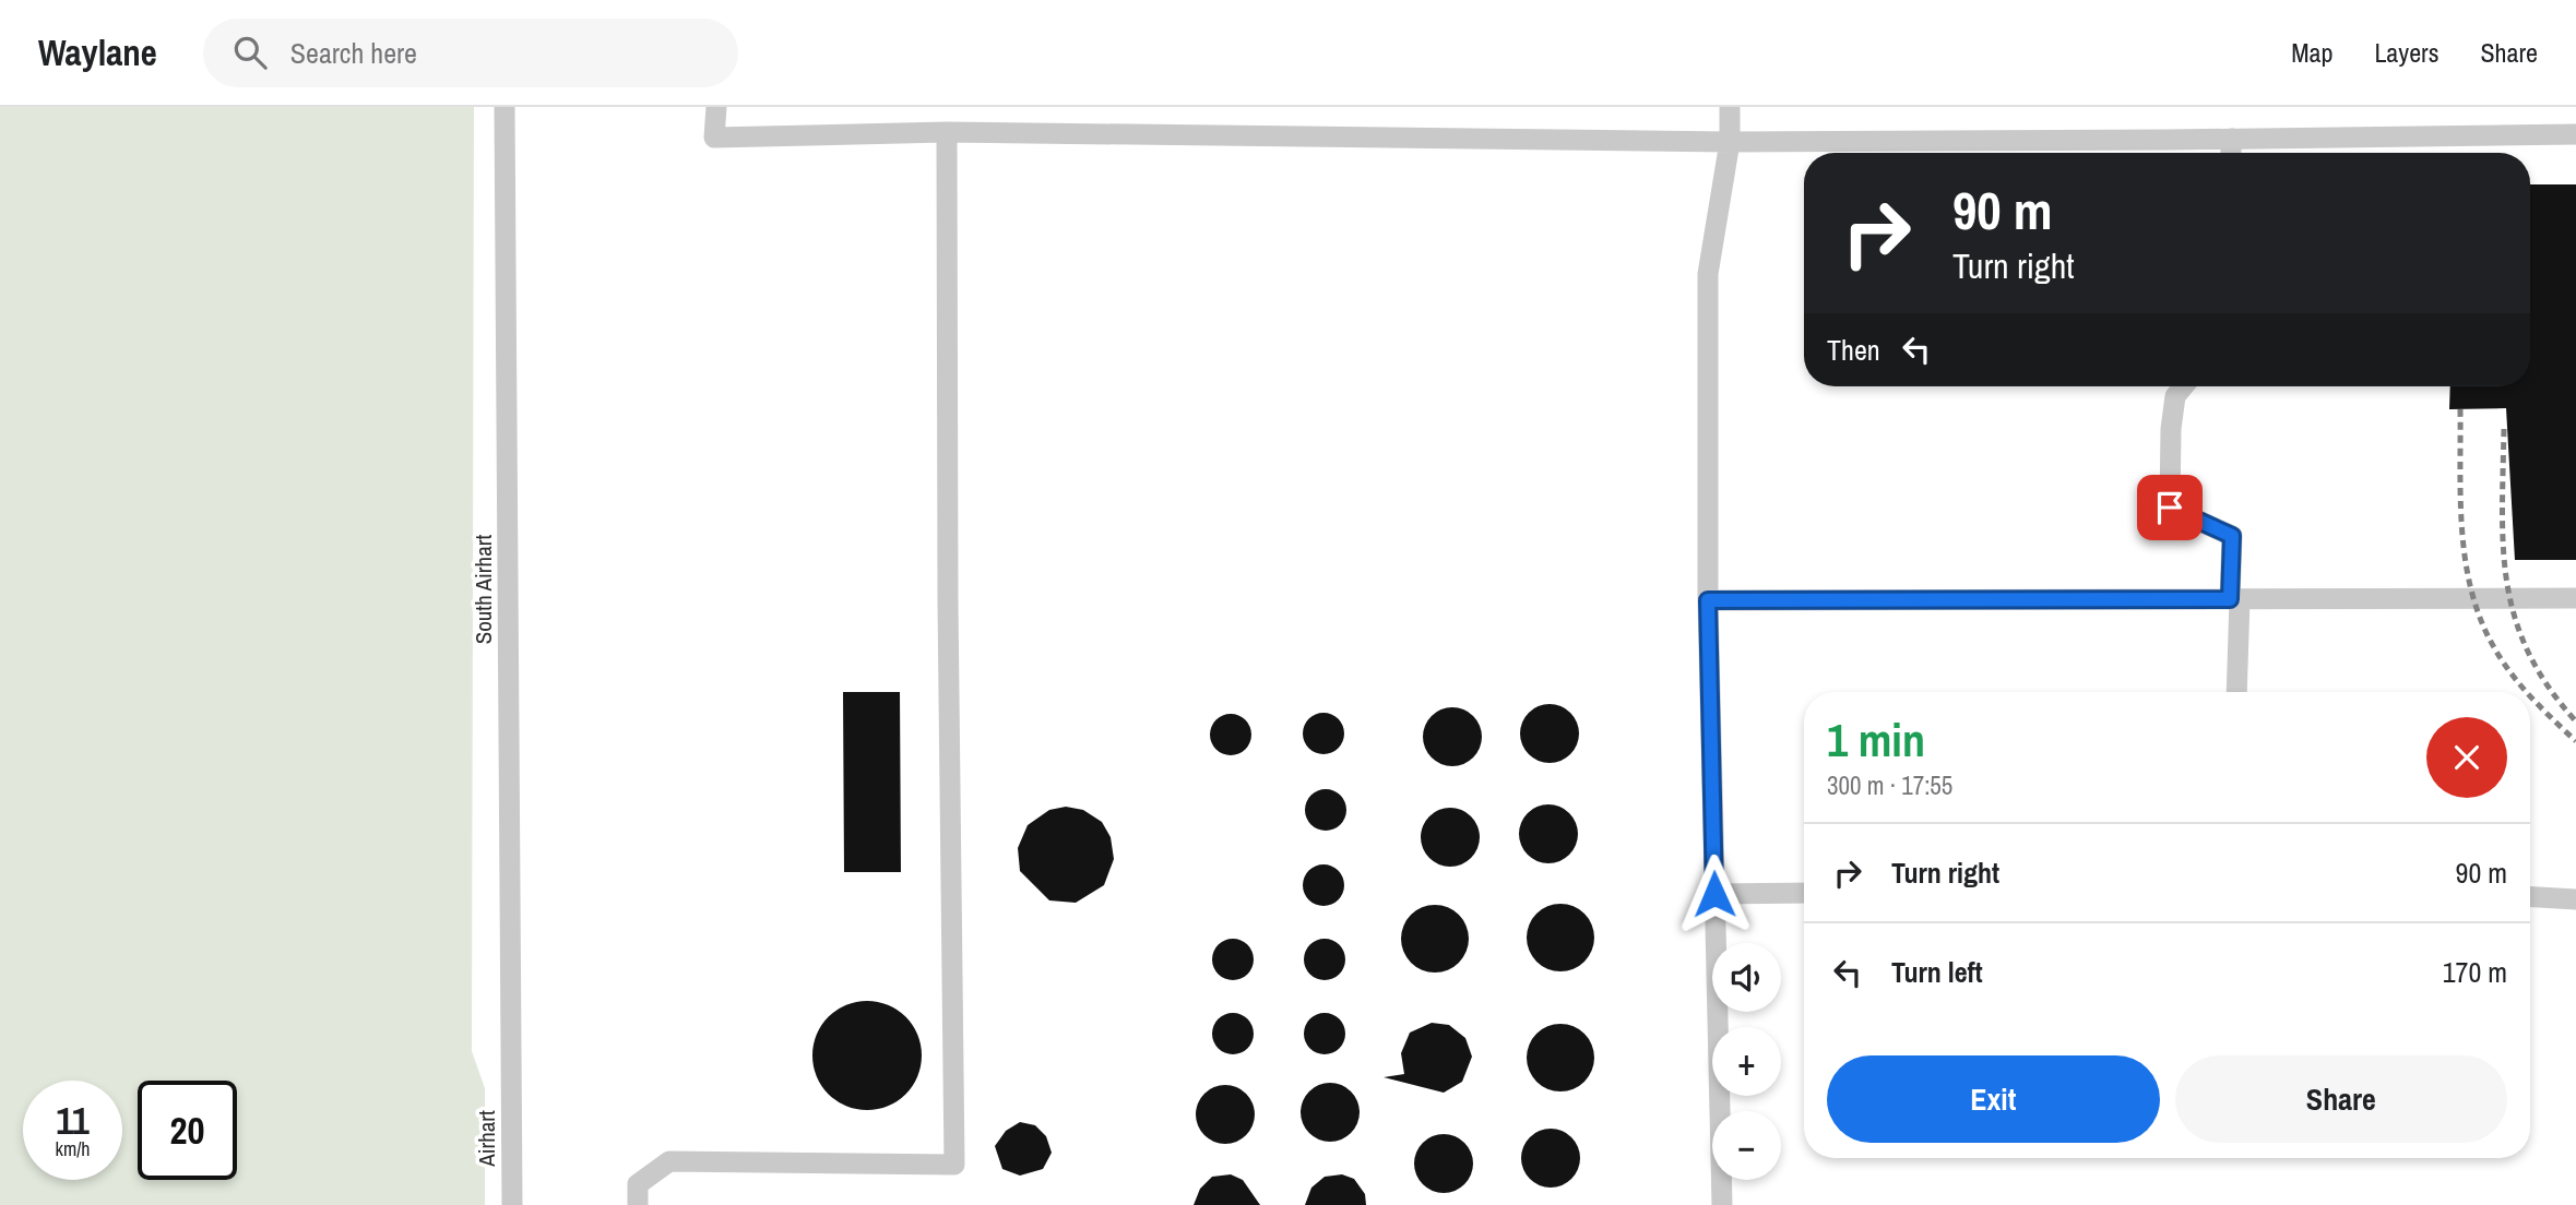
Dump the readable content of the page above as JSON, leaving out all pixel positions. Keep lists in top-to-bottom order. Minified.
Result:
{"streets":{"street":["South Airhart","Airhart"]},"crossings":[["South Airhart","Airhart"]],"page":{"header":"Waylane","search":"Search here","nav":["Map","Layers","Share"],"turn":["90 m","Turn right"],"then":"Then","heading":["1 min","300 m · 17:55"],"list":[{"name":"Turn right","value":"90 m"},{"name":"Turn left","value":"170 m"}],"map_buttons":["+","−"],"buttons":["Exit","Share"],"speed":"11 km/h","limit":"20"}}
